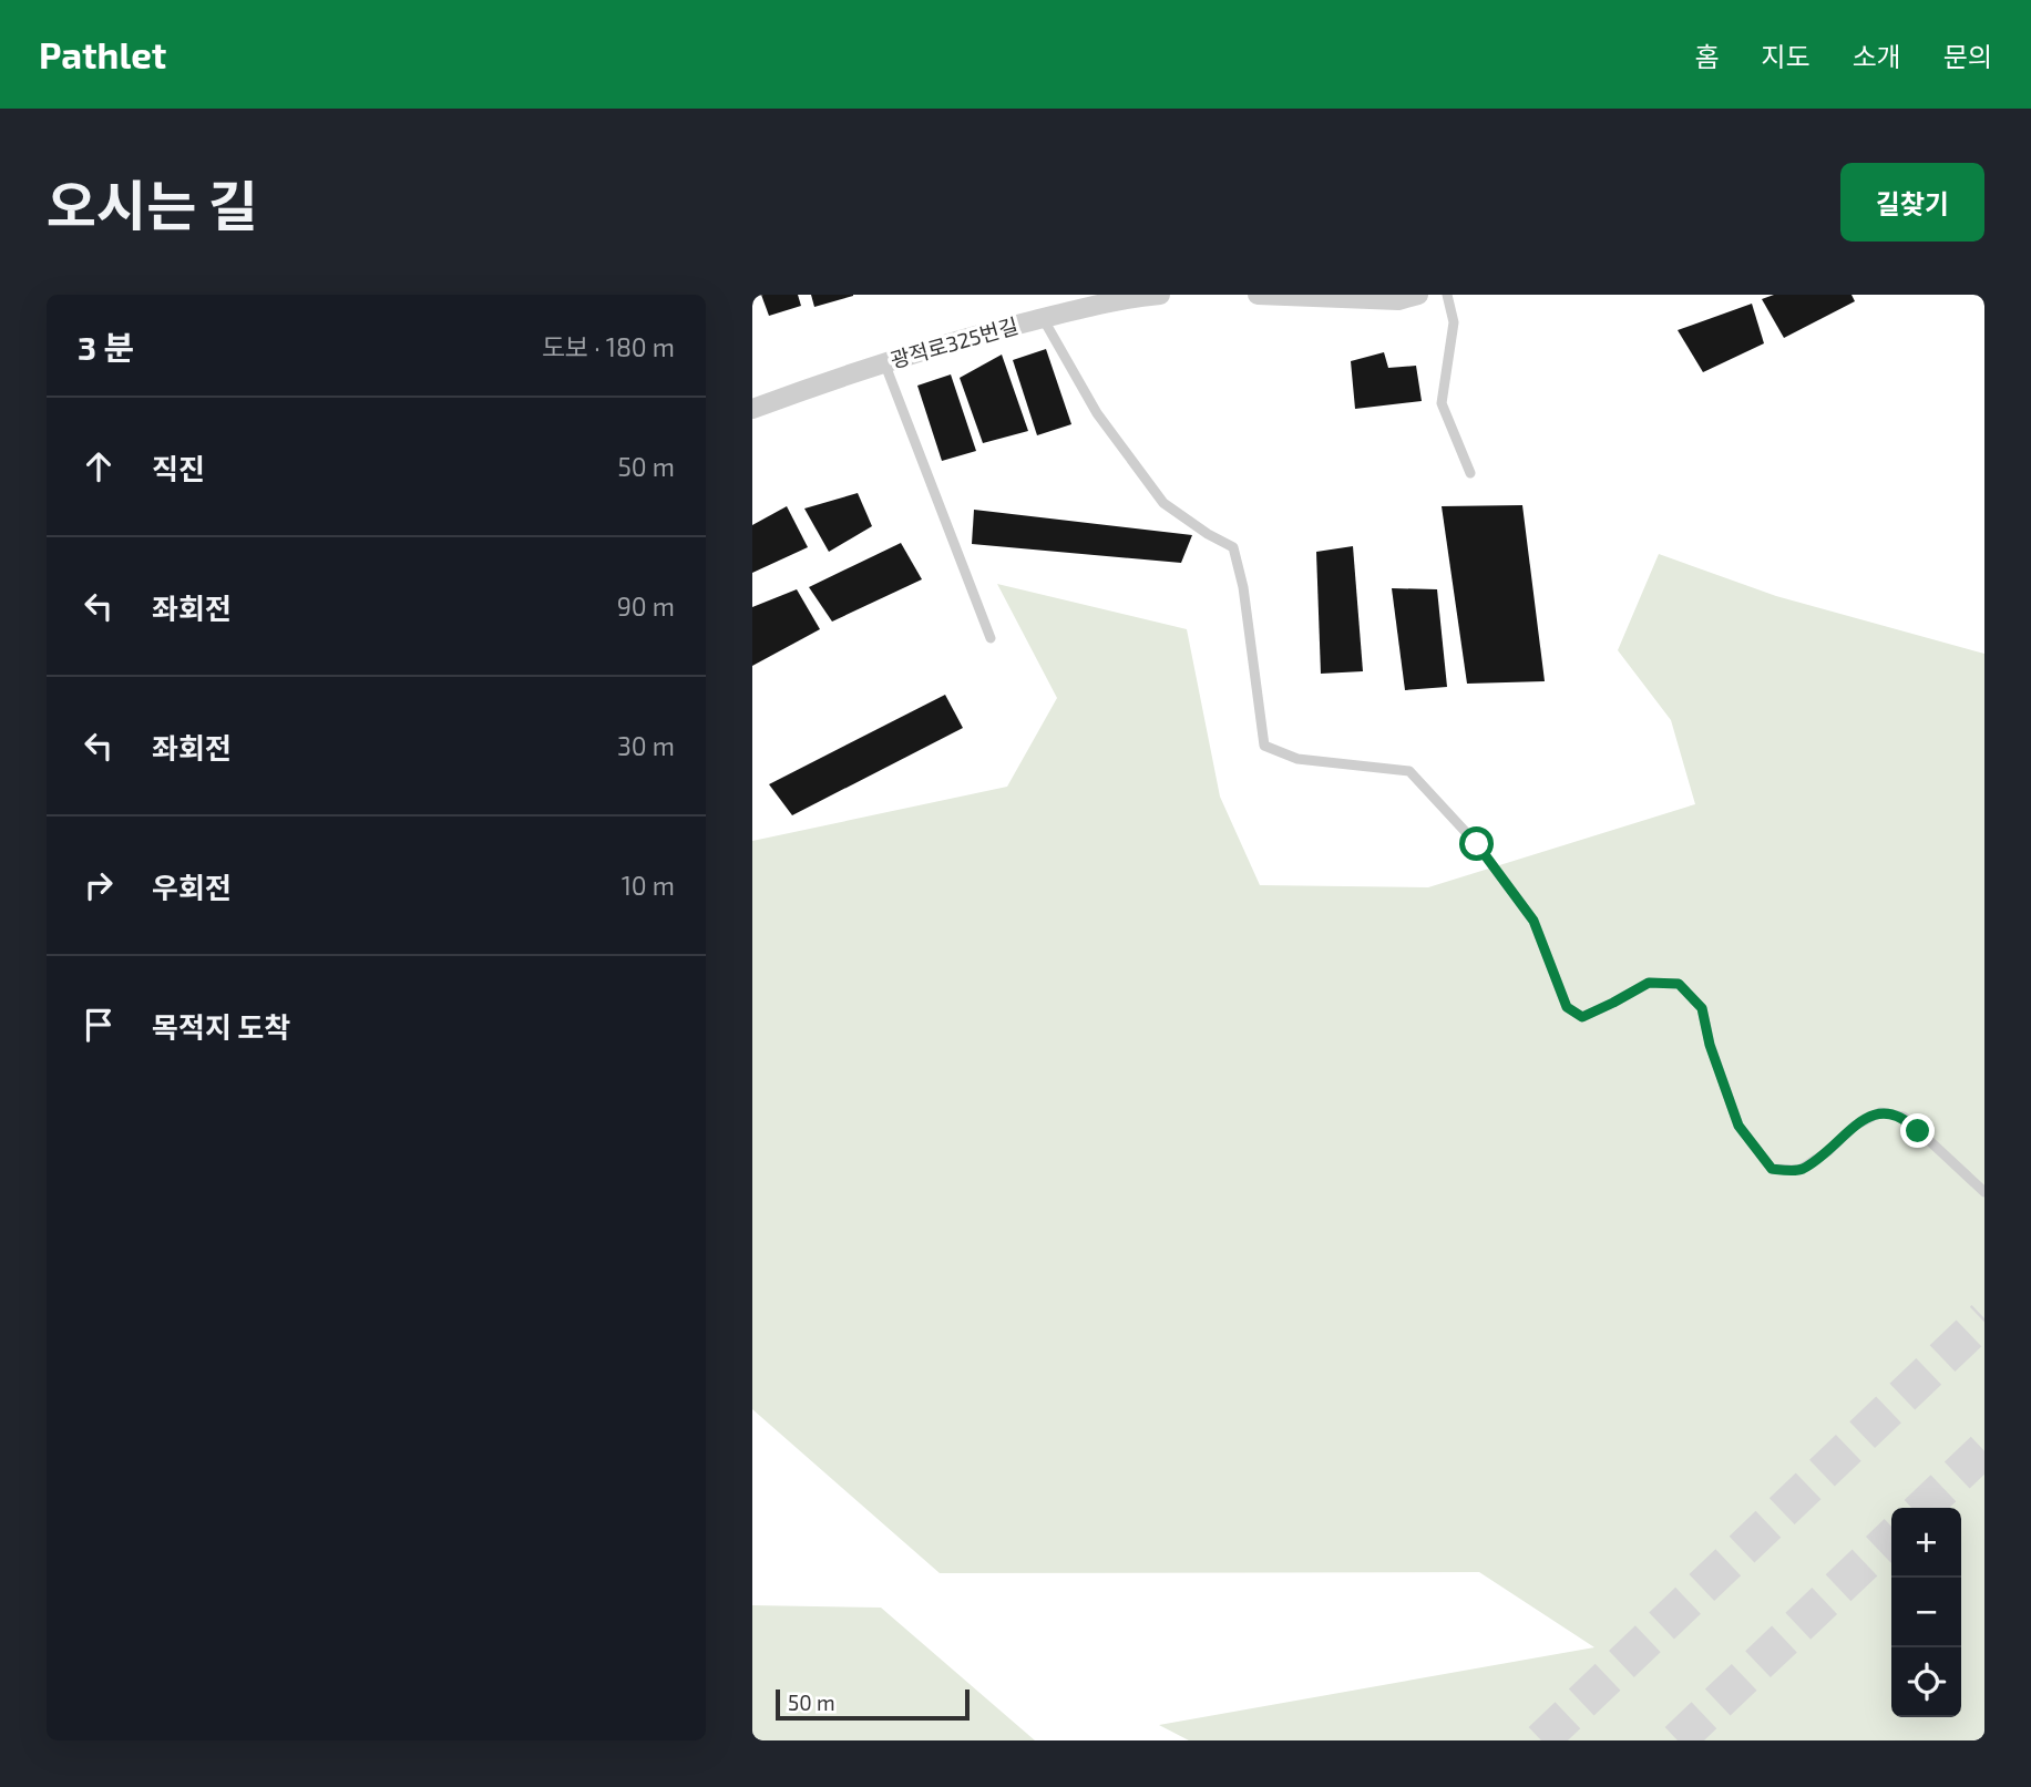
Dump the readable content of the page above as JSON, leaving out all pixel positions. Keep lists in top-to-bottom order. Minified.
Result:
{"streets":{"street":["광적로325번길"]},"scale_bar":"50 m","page":{"header":"Pathlet","nav":["홈","지도","소개","문의"],"title":"오시는 길","buttons":"길찾기","heading":["3 분","도보 · 180 m"],"list":[["직진","50 m"],["좌회전","90 m"],["좌회전","30 m"],["우회전","10 m"],"목적지 도착"],"map_buttons":["+","−"],"scale":"50 m"}}
